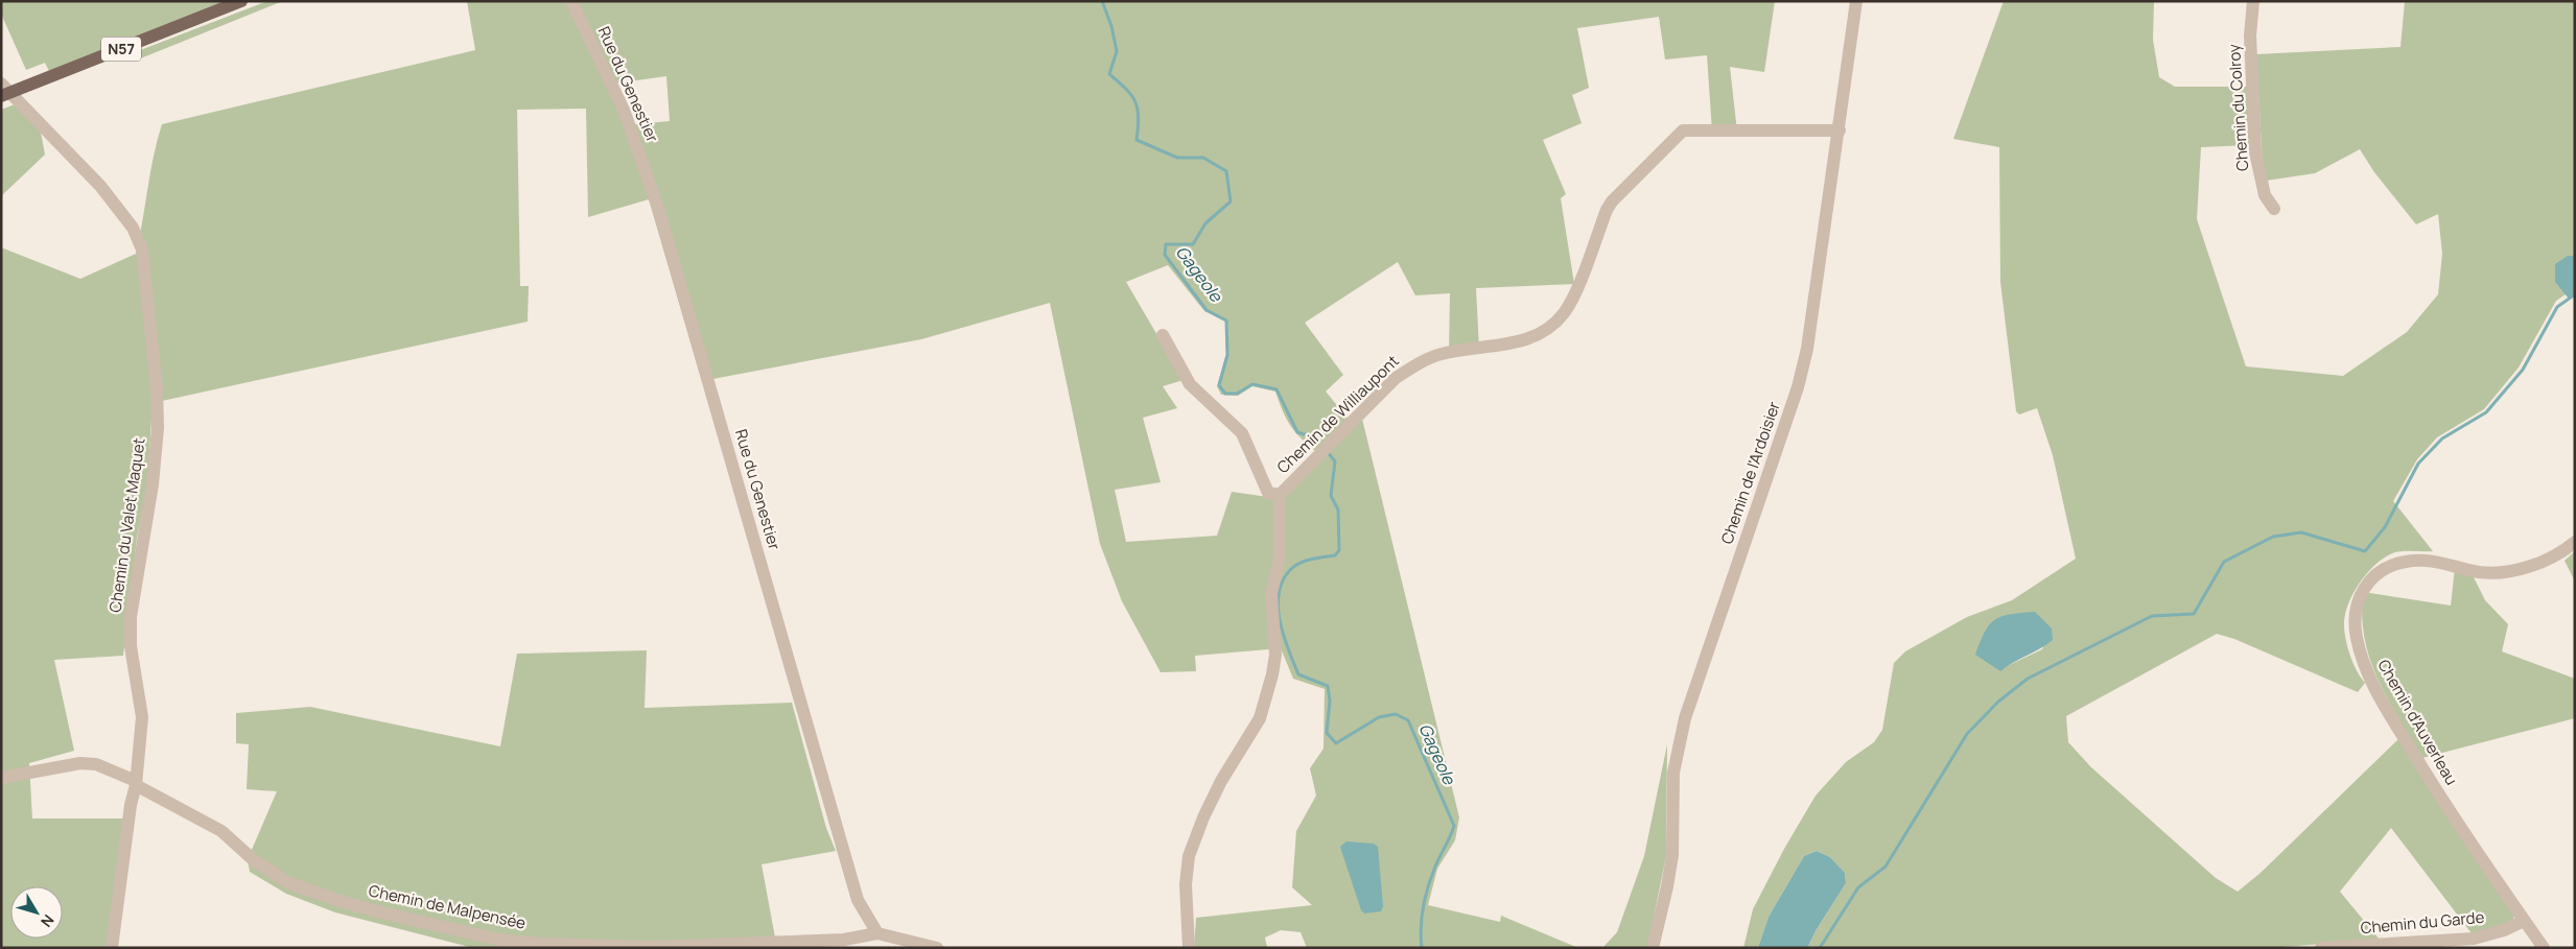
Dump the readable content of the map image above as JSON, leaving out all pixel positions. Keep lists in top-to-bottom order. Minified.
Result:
{"streets":{"main road":["N57"],"street":["Rue du Genestier","Chemin du Colroy","Chemin de Williaupont","Chemin de l'Ardoisier","Chemin du Valet Maquet","Chemin d'Auverleau","Chemin de Malpensée","Chemin du Garde"]},"crossings":[["N57","Chemin du Valet Maquet"],["Rue du Genestier","Chemin de Malpensée"],["Chemin de Williaupont","Chemin de l'Ardoisier"],["Chemin du Valet Maquet","Chemin de Malpensée"],["Chemin d'Auverleau","Chemin du Garde"]],"water":["Gageole"],"north":"bottom right"}
